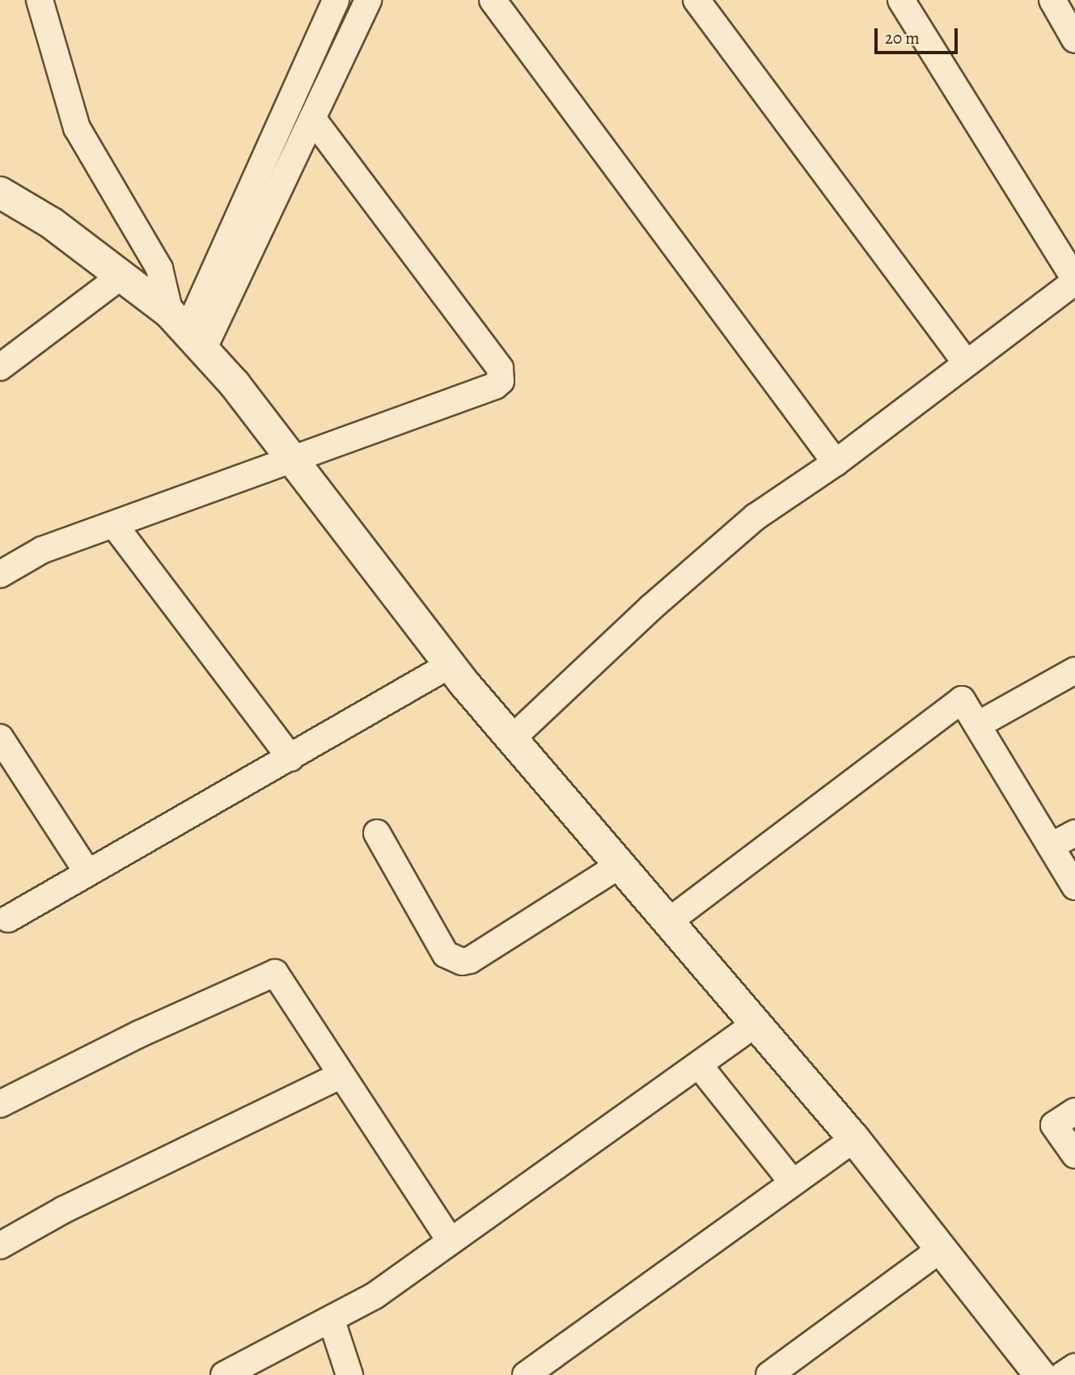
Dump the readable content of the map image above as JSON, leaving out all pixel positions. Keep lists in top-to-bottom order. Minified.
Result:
{"scale_bar":"20 m"}
